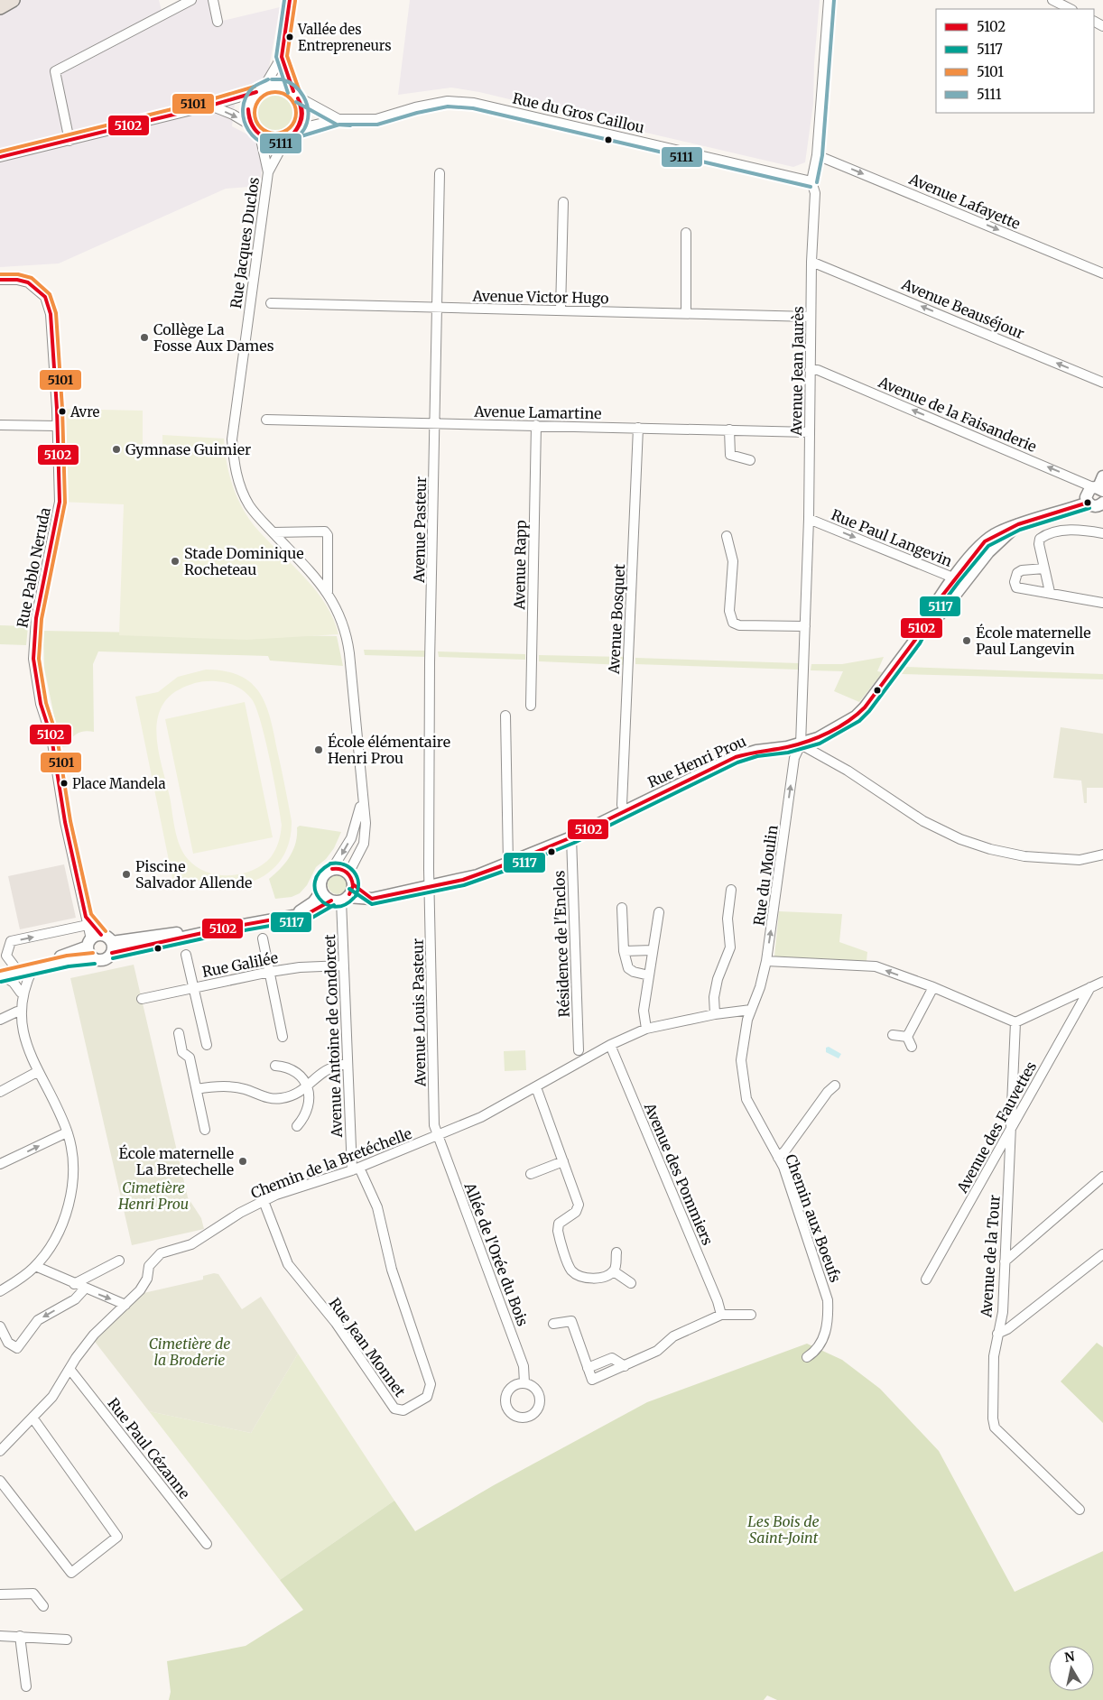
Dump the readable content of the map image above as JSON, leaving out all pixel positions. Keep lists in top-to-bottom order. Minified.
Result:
{"streets":{"street":["Rue du Gros Caillou","Avenue Lafayette","Rue Jacques Duclos","Avenue Victor Hugo","Avenue Beauséjour","Avenue Jean Jaurès","Avenue Lamartine","Avenue de la Faisanderie","Avenue Pasteur","Rue Paul Langevin","Avenue Rapp","Rue Pablo Neruda","Avenue Bosquet","Rue Henri Prou","Rue du Moulin","Résidence de l'Enclos","Rue Galilée","Avenue Louis Pasteur","Avenue Antoine de Condorcet","Avenue des Fauvettes","Chemin de la Bretéchelle","Avenue des Pommiers","Chemin aux Boeufs","Allée de l'Orée du Bois","Avenue de la Tour","Rue Jean Monnet","Rue Paul Cézanne"]},"crossings":[["Rue du Gros Caillou","Rue Jacques Duclos"],["Rue du Gros Caillou","Avenue Jean Jaurès"],["Avenue Lafayette","Avenue Jean Jaurès"],["Rue Jacques Duclos","Rue Henri Prou"],["Rue Jacques Duclos","Avenue Antoine de Condorcet"],["Avenue Victor Hugo","Avenue Jean Jaurès"],["Avenue Victor Hugo","Avenue Pasteur"],["Avenue Beauséjour","Avenue Jean Jaurès"],["Avenue Jean Jaurès","Avenue Lamartine"],["Avenue Jean Jaurès","Avenue de la Faisanderie"],["Avenue Jean Jaurès","Rue Paul Langevin"],["Avenue Jean Jaurès","Rue Henri Prou"],["Avenue Jean Jaurès","Rue du Moulin"],["Avenue Lamartine","Avenue Pasteur"],["Avenue Lamartine","Avenue Rapp"],["Avenue Lamartine","Avenue Bosquet"],["Avenue Pasteur","Rue Henri Prou"],["Avenue Pasteur","Avenue Louis Pasteur"],["Rue Paul Langevin","Rue Henri Prou"],["Avenue Bosquet","Rue Henri Prou"],["Rue Henri Prou","Rue du Moulin"],["Rue Henri Prou","Résidence de l'Enclos"],["Rue Henri Prou","Avenue Louis Pasteur"],["Rue Henri Prou","Avenue Antoine de Condorcet"],["Rue du Moulin","Chemin de la Bretéchelle"],["Rue du Moulin","Chemin aux Boeufs"],["Rue Galilée","Avenue Antoine de Condorcet"],["Avenue Louis Pasteur","Chemin de la Bretéchelle"],["Avenue Louis Pasteur","Allée de l'Orée du Bois"],["Avenue Antoine de Condorcet","Chemin de la Bretéchelle"],["Avenue Antoine de Condorcet","Rue Jean Monnet"],["Avenue des Fauvettes","Avenue de la Tour"],["Chemin de la Bretéchelle","Avenue des Pommiers"],["Chemin de la Bretéchelle","Chemin aux Boeufs"],["Chemin de la Bretéchelle","Allée de l'Orée du Bois"],["Chemin de la Bretéchelle","Rue Jean Monnet"],["Chemin de la Bretéchelle","Rue Paul Cézanne"]],"one_way":["Avenue Lafayette","Avenue Beauséjour","Avenue de la Faisanderie","Rue Paul Langevin"],"parks":["Cimetière Henri Prou","Cimetière de la Broderie","Les Bois de Saint-Joint"],"places":["Vallée des Entrepreneurs","Collège La Fosse Aux Dames","Avre","Gymnase Guimier","Stade Dominique Rocheteau","École maternelle Paul Langevin","École élémentaire Henri Prou","Place Mandela","Piscine Salvador Allende","École maternelle La Bretechelle"],"lines":["transit line 5102","transit line 5111","transit line 5101","transit line 5117"],"legend":["5102","5117","5101","5111"],"north":"top"}
